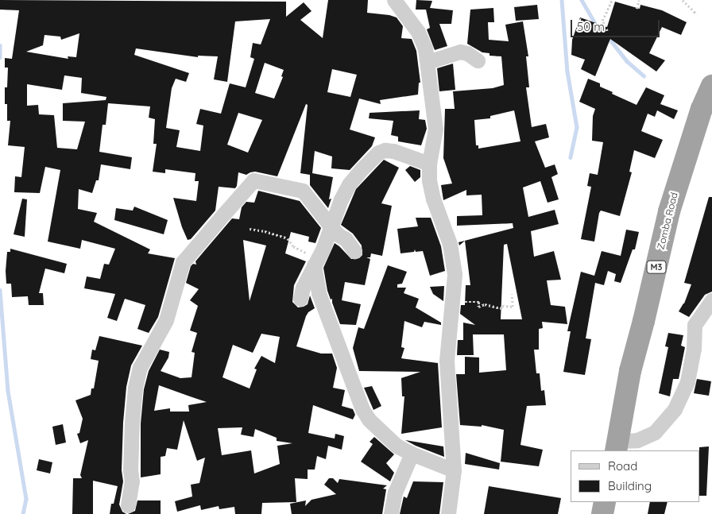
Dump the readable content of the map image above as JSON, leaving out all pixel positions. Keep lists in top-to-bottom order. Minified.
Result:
{"streets":{"highway":["Zomba Road","M3"]},"legend":["Road","Building"],"scale_bar":"50 m"}
